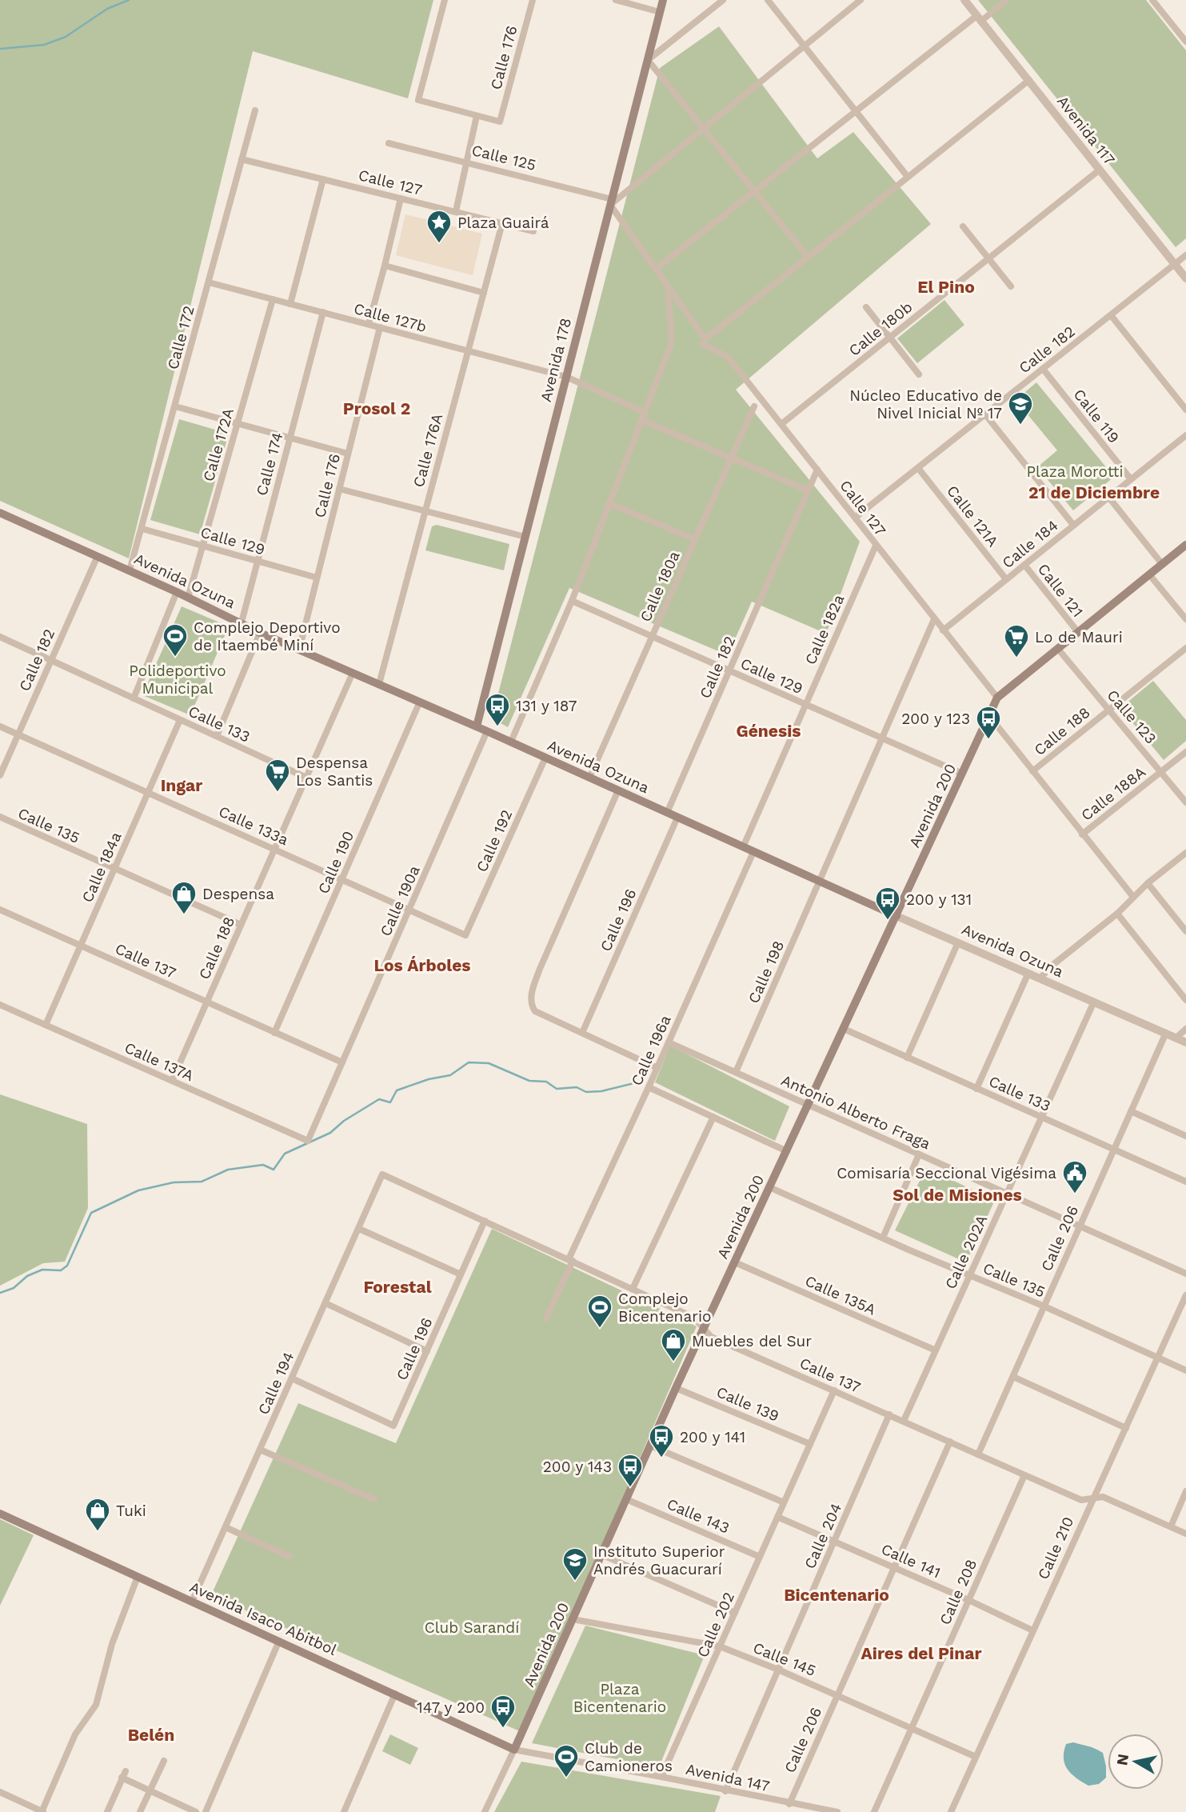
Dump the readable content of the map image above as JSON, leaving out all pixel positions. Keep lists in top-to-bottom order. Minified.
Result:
{"streets":{"main road":["Avenida 178","Avenida Ozuna","Avenida 200","Avenida Isaco Abitbol"],"street":["Calle 176","Avenida 117","Calle 125","Calle 127","Calle 127b","Calle 180b","Calle 172","Calle 182","Calle 119","Calle 172A","Calle 176A","Calle 174","Calle 121A","Calle 129","Calle 184","Calle 180a","Calle 121","Calle 182a","Calle 123","Calle 133","Calle 188","Calle 188A","Calle 135","Calle 133a","Calle 192","Calle 190","Calle 184a","Calle 190a","Calle 196","Calle 137","Calle 198","Calle 196a","Calle 137A","Antonio Alberto Fraga","Calle 206","Calle 202A","Calle 135A","Calle 194","Calle 139","Calle 143","Calle 204","Calle 210","Calle 141","Calle 208","Calle 202","Calle 145","Avenida 147"]},"crossings":[["Calle 176","Calle 127b"],["Calle 176","Calle 129"],["Calle 176","Avenida Ozuna"],["Avenida 117","Calle 180b"],["Avenida 117","Calle 182"],["Calle 125","Avenida 178"],["Calle 127","Calle 180b"],["Calle 127","Calle 172"],["Calle 127","Calle 182"],["Calle 127","Calle 176A"],["Calle 127","Calle 184"],["Calle 127","Calle 182a"],["Calle 127","Avenida 200"],["Calle 127b","Calle 172"],["Calle 127b","Avenida 178"],["Calle 127b","Calle 172A"],["Calle 127b","Calle 176A"],["Calle 127b","Calle 174"],["Calle 172","Calle 129"],["Calle 172","Avenida Ozuna"],["Calle 182","Calle 119"],["Calle 182","Calle 121A"],["Calle 182","Calle 129"],["Calle 182","Avenida Ozuna"],["Calle 182","Calle 133"],["Calle 182","Calle 133a"],["Avenida 178","Avenida Ozuna"],["Calle 119","Calle 184"],["Calle 172A","Calle 129"],["Calle 172A","Avenida Ozuna"],["Calle 176A","Avenida Ozuna"],["Calle 174","Calle 129"],["Calle 174","Avenida Ozuna"],["Calle 121A","Calle 184"],["Calle 129","Calle 180a"],["Calle 129","Calle 182a"],["Calle 129","Avenida 200"],["Calle 184","Calle 121"],["Avenida Ozuna","Calle 180a"],["Avenida Ozuna","Calle 182a"],["Avenida Ozuna","Calle 188"],["Avenida Ozuna","Avenida 200"],["Avenida Ozuna","Calle 192"],["Avenida Ozuna","Calle 190"],["Avenida Ozuna","Calle 190a"],["Avenida Ozuna","Calle 196"],["Avenida Ozuna","Calle 198"],["Avenida Ozuna","Calle 196a"],["Avenida Ozuna","Calle 206"],["Avenida Ozuna","Calle 202A"],["Calle 123","Calle 188"],["Calle 123","Calle 188A"],["Calle 133","Calle 188"],["Calle 133","Avenida 200"],["Calle 133","Calle 184a"],["Calle 133","Calle 206"],["Calle 133","Calle 202A"],["Calle 188","Calle 135"],["Calle 188","Calle 133a"],["Calle 188","Calle 137"],["Calle 188","Calle 137A"],["Avenida 200","Calle 135"],["Avenida 200","Calle 137"],["Avenida 200","Antonio Alberto Fraga"],["Avenida 200","Calle 135A"],["Avenida 200","Calle 139"],["Avenida 200","Calle 143"],["Avenida 200","Avenida Isaco Abitbol"],["Avenida 200","Calle 145"],["Avenida 200","Avenida 147"],["Calle 135","Calle 184a"],["Calle 135","Calle 206"],["Calle 135","Calle 202A"],["Calle 135","Calle 210"],["Calle 133a","Calle 192"],["Calle 133a","Calle 190"],["Calle 133a","Calle 184a"],["Calle 133a","Calle 190a"],["Calle 190","Calle 137"],["Calle 184a","Calle 137"],["Calle 184a","Calle 137A"],["Calle 190a","Calle 137"],["Calle 190a","Calle 137A"],["Calle 196","Calle 137"],["Calle 196","Calle 194"],["Calle 137","Calle 196a"],["Calle 137","Calle 206"],["Calle 137","Calle 202A"],["Calle 137","Calle 194"],["Calle 137","Calle 204"],["Calle 137","Calle 210"],["Calle 137","Calle 208"],["Calle 137","Calle 202"],["Calle 198","Antonio Alberto Fraga"],["Calle 196a","Antonio Alberto Fraga"],["Antonio Alberto Fraga","Calle 206"],["Antonio Alberto Fraga","Calle 202A"],["Calle 206","Calle 141"],["Calle 206","Calle 145"],["Calle 206","Avenida 147"],["Calle 202A","Calle 135A"],["Calle 194","Avenida Isaco Abitbol"],["Calle 139","Calle 202"],["Calle 143","Calle 202"],["Calle 204","Calle 141"],["Calle 204","Calle 145"],["Calle 204","Avenida 147"],["Calle 210","Calle 141"],["Calle 210","Calle 145"],["Calle 141","Calle 208"],["Calle 141","Calle 202"],["Calle 208","Calle 145"],["Avenida Isaco Abitbol","Avenida 147"],["Calle 202","Calle 145"],["Calle 202","Avenida 147"]],"districts":["El Pino","Prosol 2","21 de Diciembre","Génesis","Ingar","Los Árboles","Sol de Misiones","Forestal","Bicentenario","Aires del Pinar","Belén"],"parks":["Plaza Morotti","Polideportivo Municipal","Club Sarandí","Plaza Bicentenario"],"places":{"place":["Plaza Guairá"],"school or university":["Núcleo Educativo de Nivel Inicial Nº 17","Instituto Superior Andrés Guacurarí"],"sports":["Complejo Deportivo de Itaembé Miní","Complejo Bicentenario","Club de Camioneros"],"supermarket":["Lo de Mauri","Despensa Los Santis"],"bus stop":["131 y 187","200 y 123","200 y 131","200 y 141","200 y 143","147 y 200"],"shop":["Despensa","Muebles del Sur","Tuki"],"public building":["Comisaría Seccional Vigésima"]},"north":"left"}
